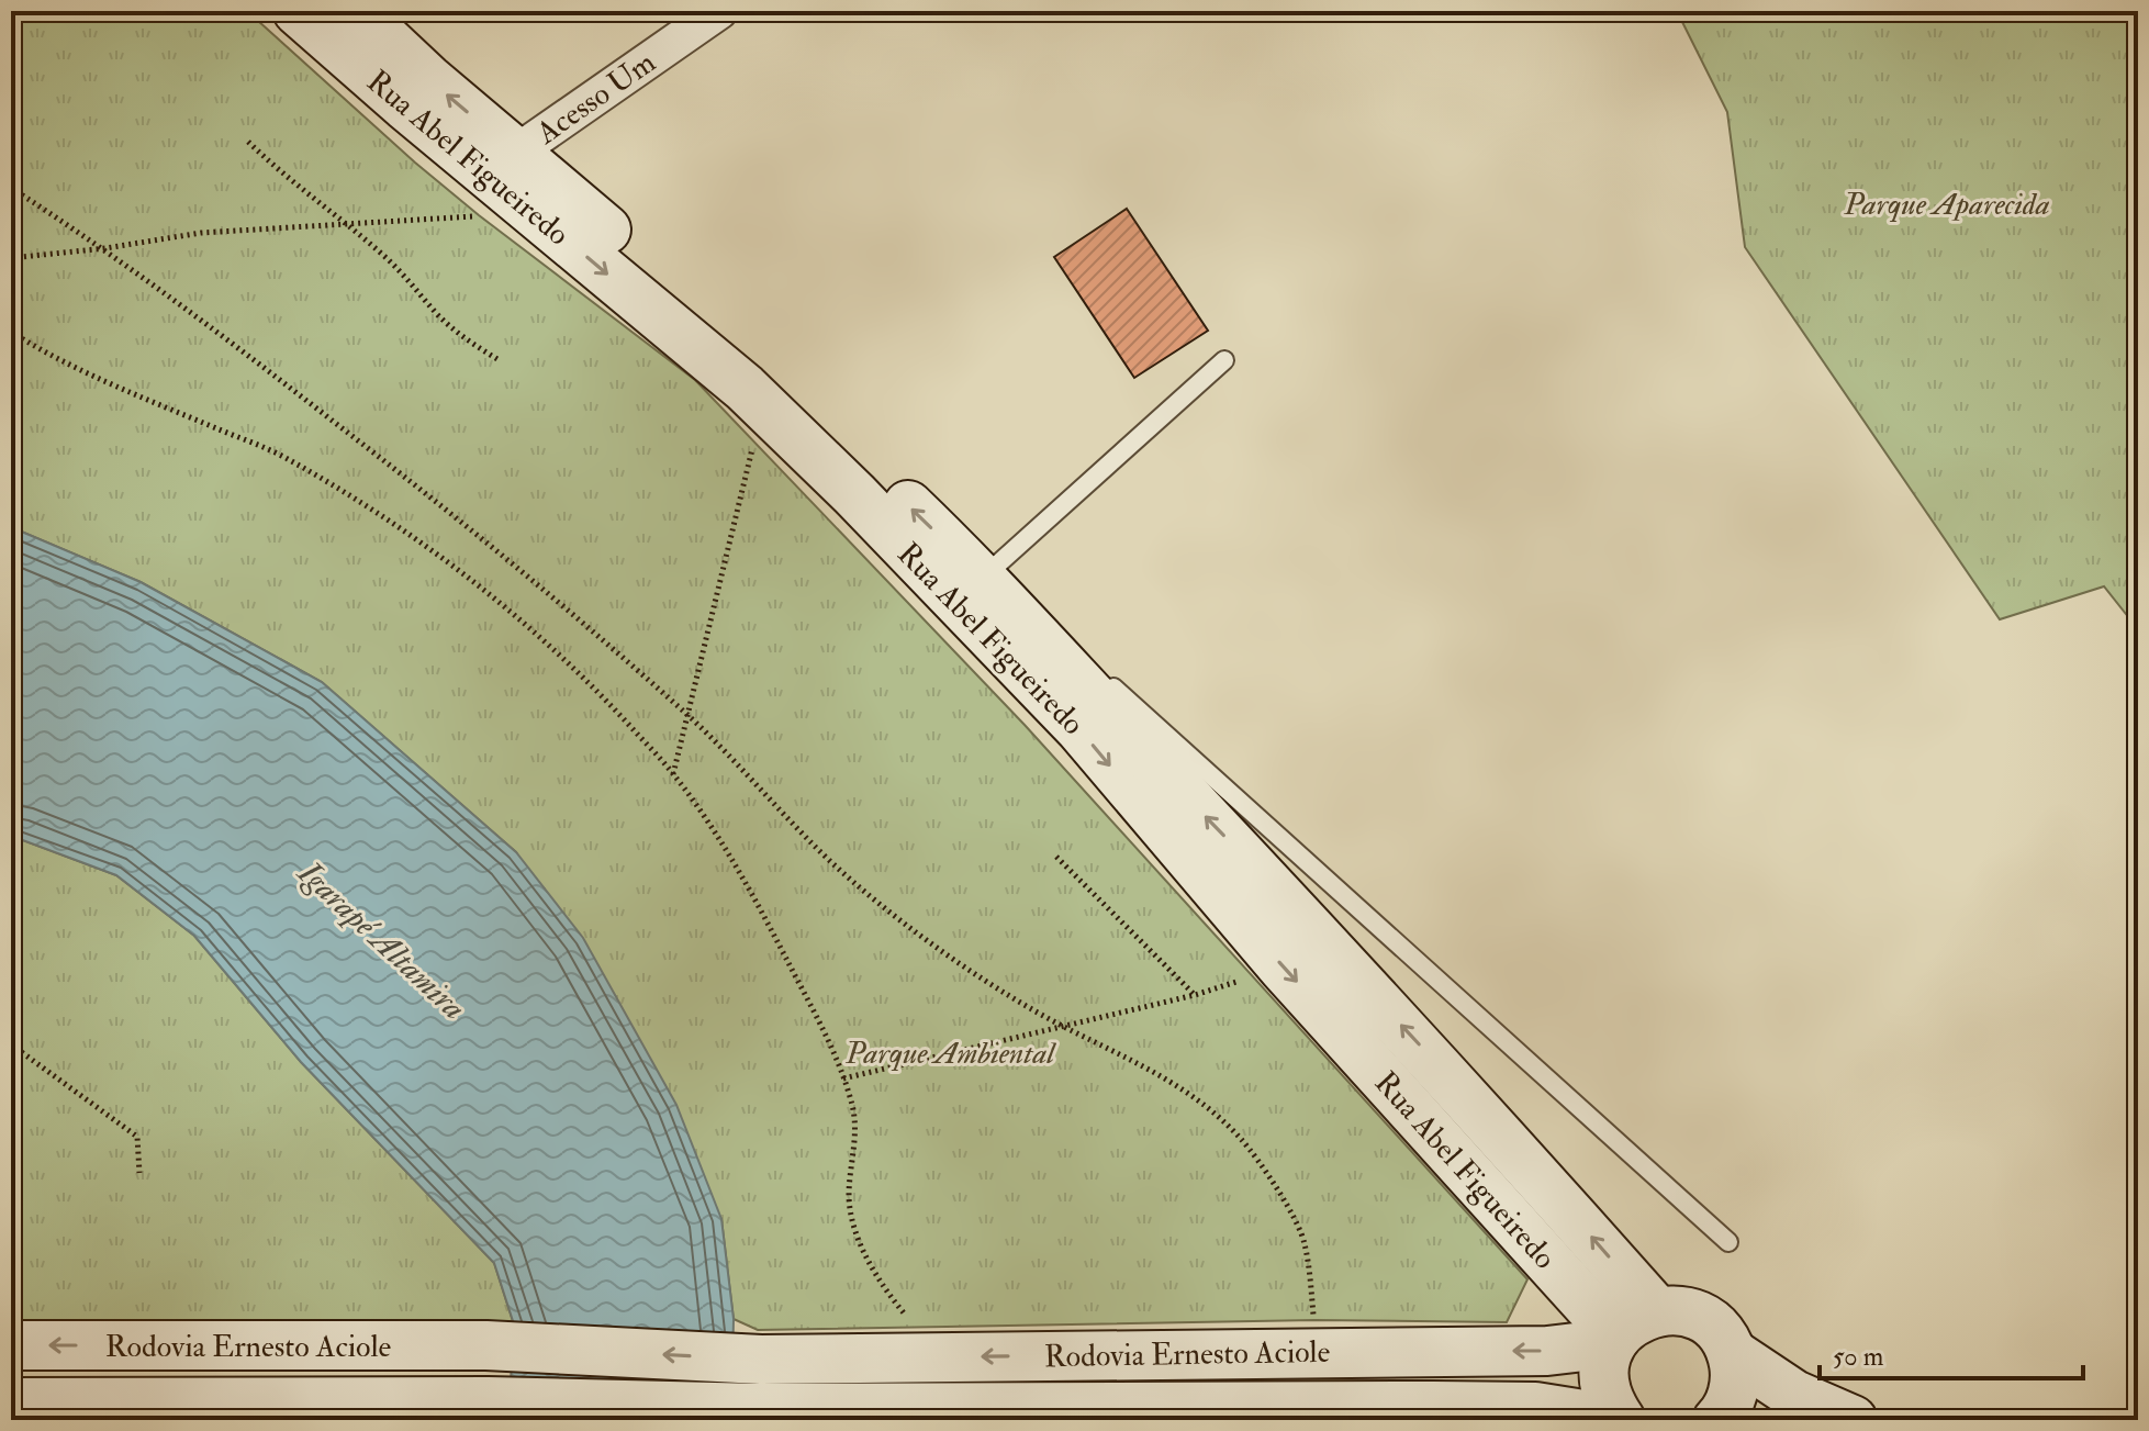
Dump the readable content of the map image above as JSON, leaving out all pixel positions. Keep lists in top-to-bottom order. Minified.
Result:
{"streets":{"street":["Acesso Um","Rua Abel Figueiredo","Rodovia Ernesto Aciole"]},"crossings":[["Acesso Um","Rua Abel Figueiredo"],["Rua Abel Figueiredo","Rodovia Ernesto Aciole"]],"water":["Igarapé Altamira"],"parks":["Parque Aparecida","Parque Ambiental"],"scale_bar":"50 m"}
